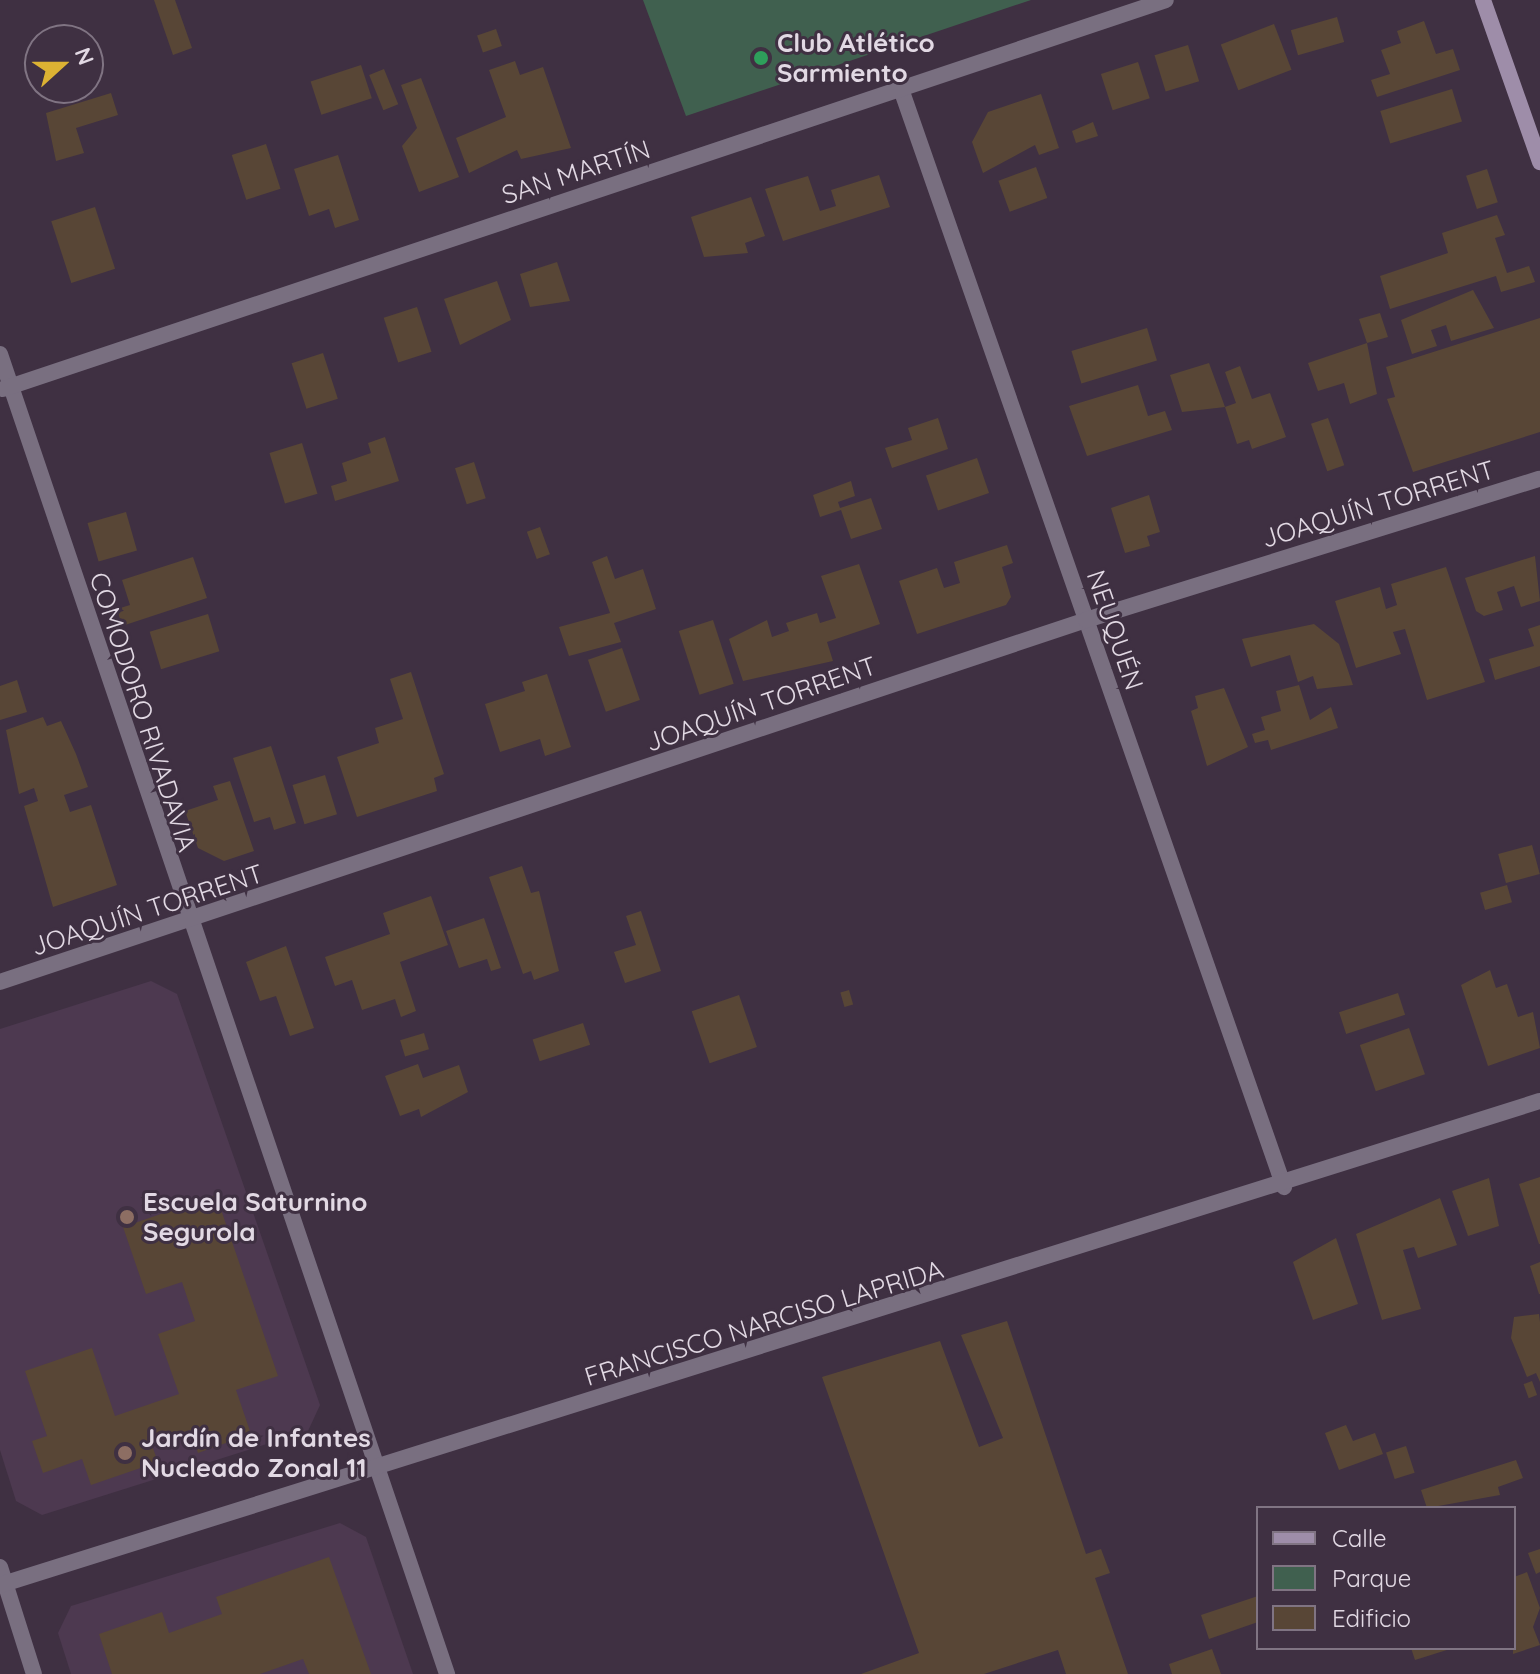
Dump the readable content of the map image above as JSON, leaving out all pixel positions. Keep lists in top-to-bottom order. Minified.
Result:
{"streets":{"street":["SAN MARTÍN","JOAQUÍN TORRENT","NEUQUÉN","COMODORO RIVADAVIA","FRANCISCO NARCISO LAPRIDA"]},"crossings":[["SAN MARTÍN","NEUQUÉN"],["SAN MARTÍN","COMODORO RIVADAVIA"],["JOAQUÍN TORRENT","NEUQUÉN"],["JOAQUÍN TORRENT","COMODORO RIVADAVIA"],["NEUQUÉN","FRANCISCO NARCISO LAPRIDA"],["COMODORO RIVADAVIA","FRANCISCO NARCISO LAPRIDA"]],"places":["Club Atlético Sarmiento","Escuela Saturnino Segurola","Jardín de Infantes Nucleado Zonal 11"],"legend":["Calle","Parque","Edificio"],"north":"right"}
